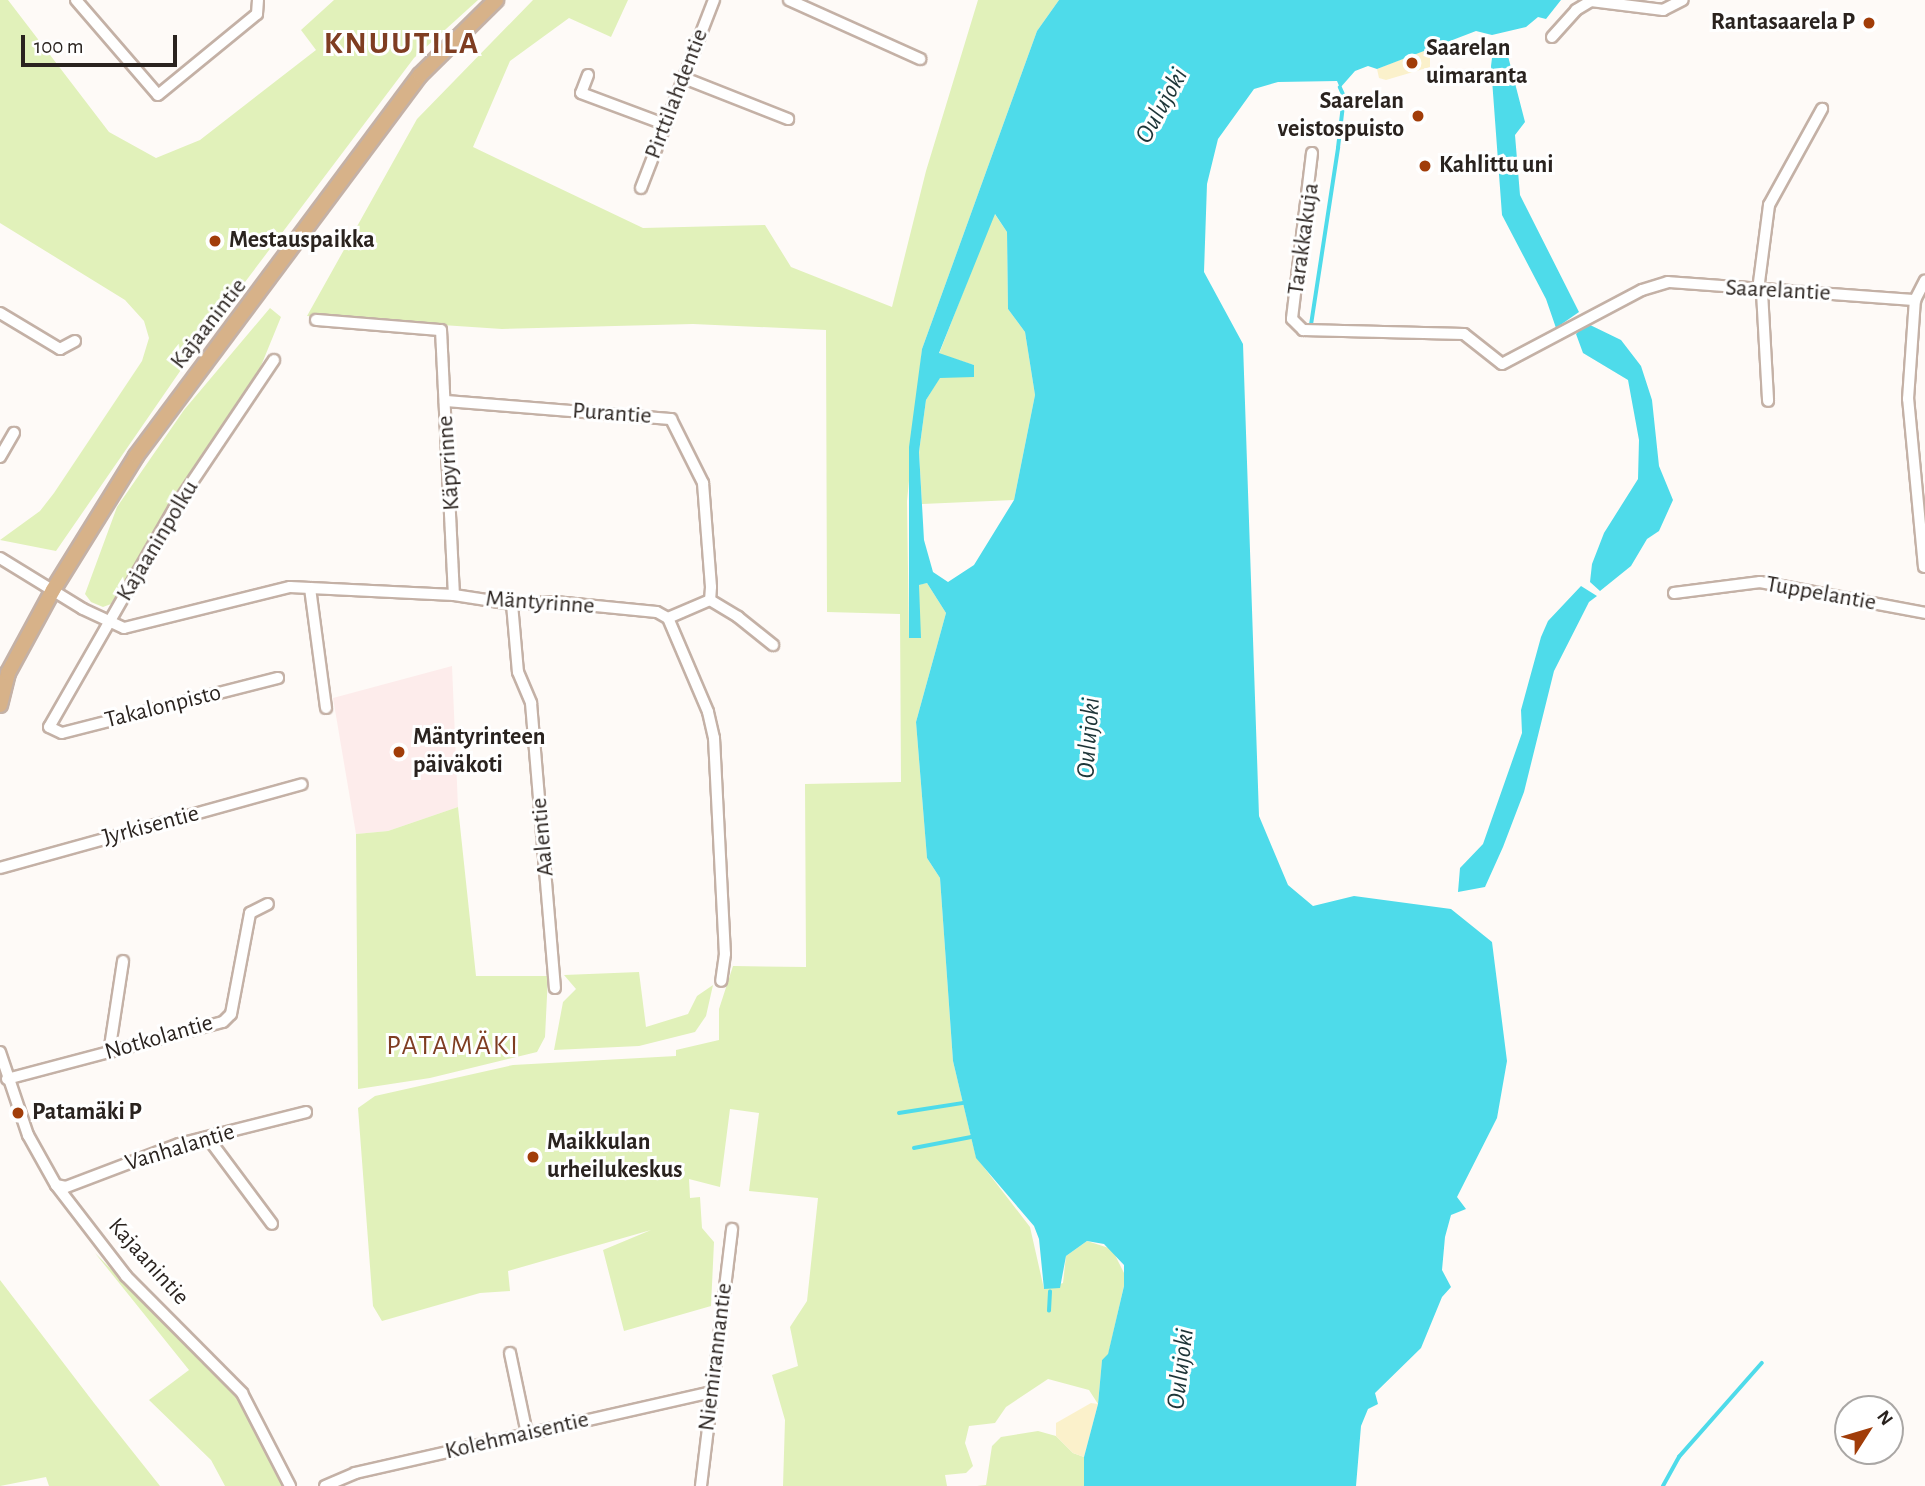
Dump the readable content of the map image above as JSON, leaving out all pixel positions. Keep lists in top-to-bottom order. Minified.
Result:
{"streets":{"main road":["Kajaanintie"],"street":["Pirttilahdentie","Tarakkakuja","Saarelantie","Purantie","Käpyrinne","Kajaaninpolku","Tuppelantie","Mäntyrinne","Takalonpisto","Jyrkisentie","Aalentie","Notkolantie","Vanhalantie","Niemirannantie","Kolehmaisentie"]},"crossings":[["Tarakkakuja","Saarelantie"],["Kajaanintie","Mäntyrinne"],["Kajaanintie","Notkolantie"],["Kajaanintie","Vanhalantie"],["Purantie","Käpyrinne"],["Käpyrinne","Mäntyrinne"],["Kajaaninpolku","Mäntyrinne"],["Kajaaninpolku","Takalonpisto"],["Mäntyrinne","Aalentie"],["Niemirannantie","Kolehmaisentie"]],"districts":["KNUUTILA","PATAMÄKI"],"water":["Oulujoki"],"places":["Rantasaarela P","Saarelan uimaranta","Saarelan veistospuisto","Kahlittu uni","Mestauspaikka","Mäntyrinteen päiväkoti","Patamäki P","Maikkulan urheilukeskus"],"scale_bar":"100 m","north":"top right"}
